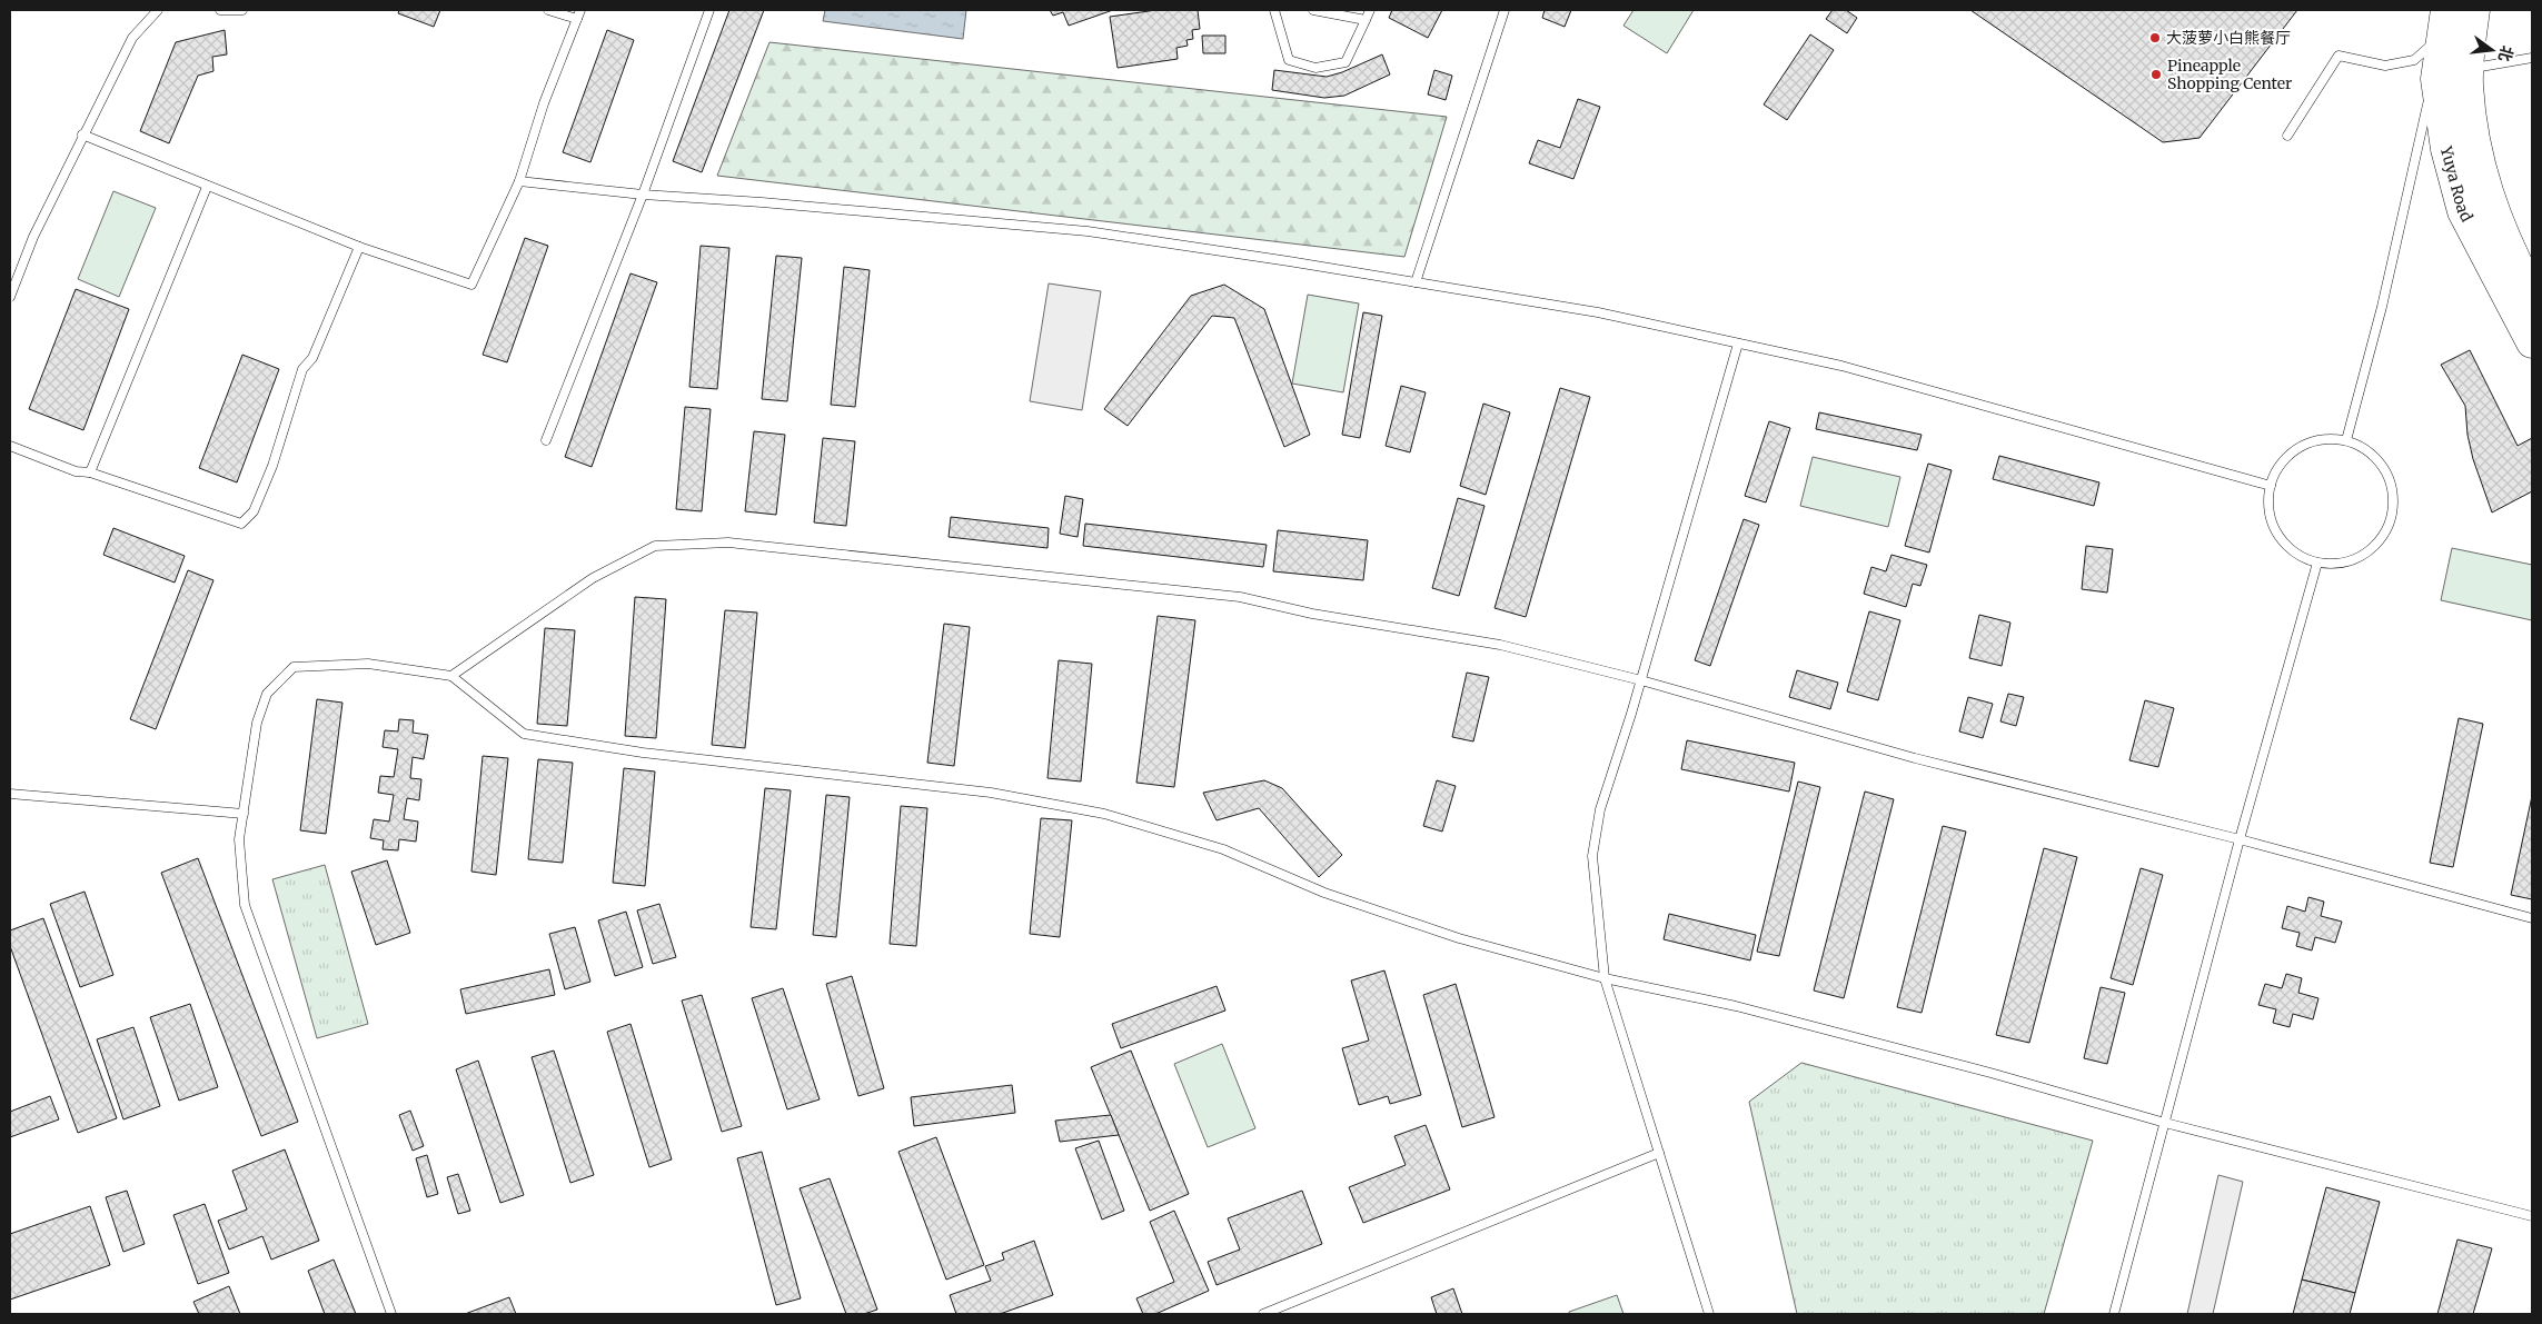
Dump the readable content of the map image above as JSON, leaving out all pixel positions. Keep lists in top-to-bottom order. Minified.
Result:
{"streets":{"highway":["Yuya Road"]},"places":["大菠萝小白熊餐厅","Pineapple Shopping Center"],"north":"right"}
